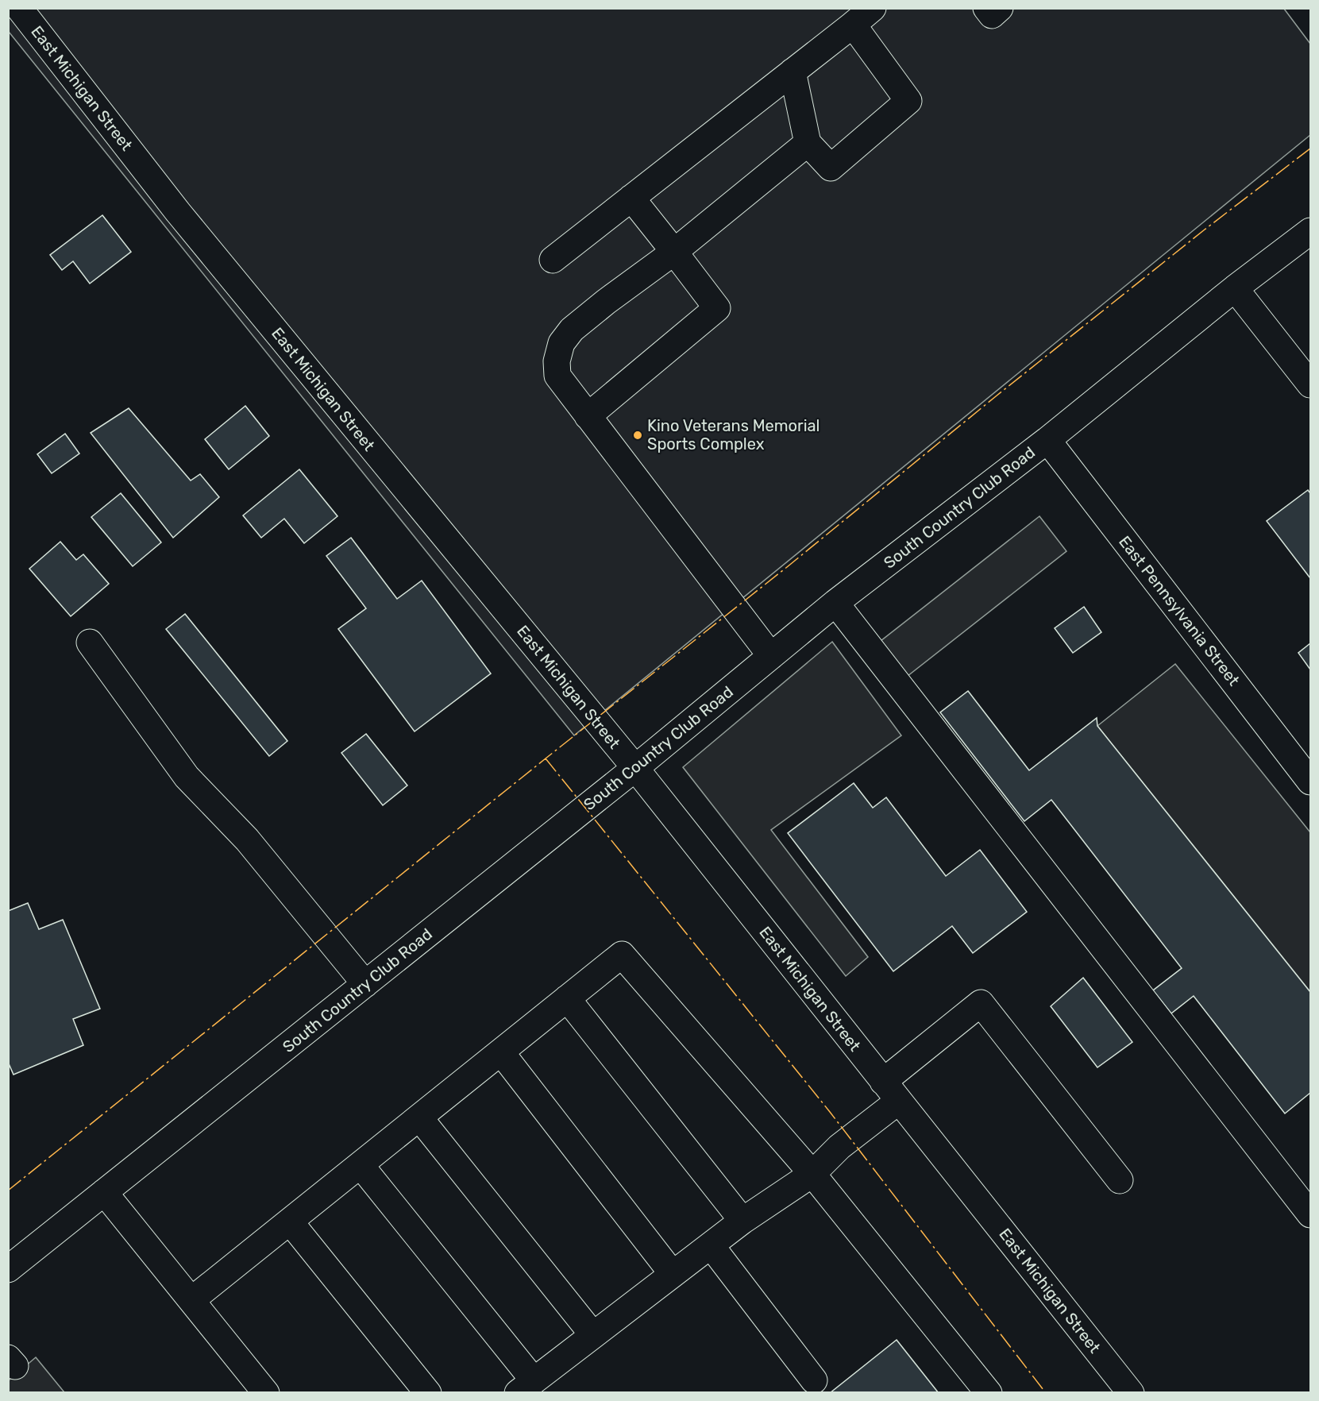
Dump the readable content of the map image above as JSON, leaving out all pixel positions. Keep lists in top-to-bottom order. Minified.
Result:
{"streets":{"street":["East Michigan Street","South Country Club Road","East Pennsylvania Street"]},"crossings":[["East Michigan Street","South Country Club Road"],["South Country Club Road","East Pennsylvania Street"]],"places":["Kino Veterans Memorial Sports Complex"]}
